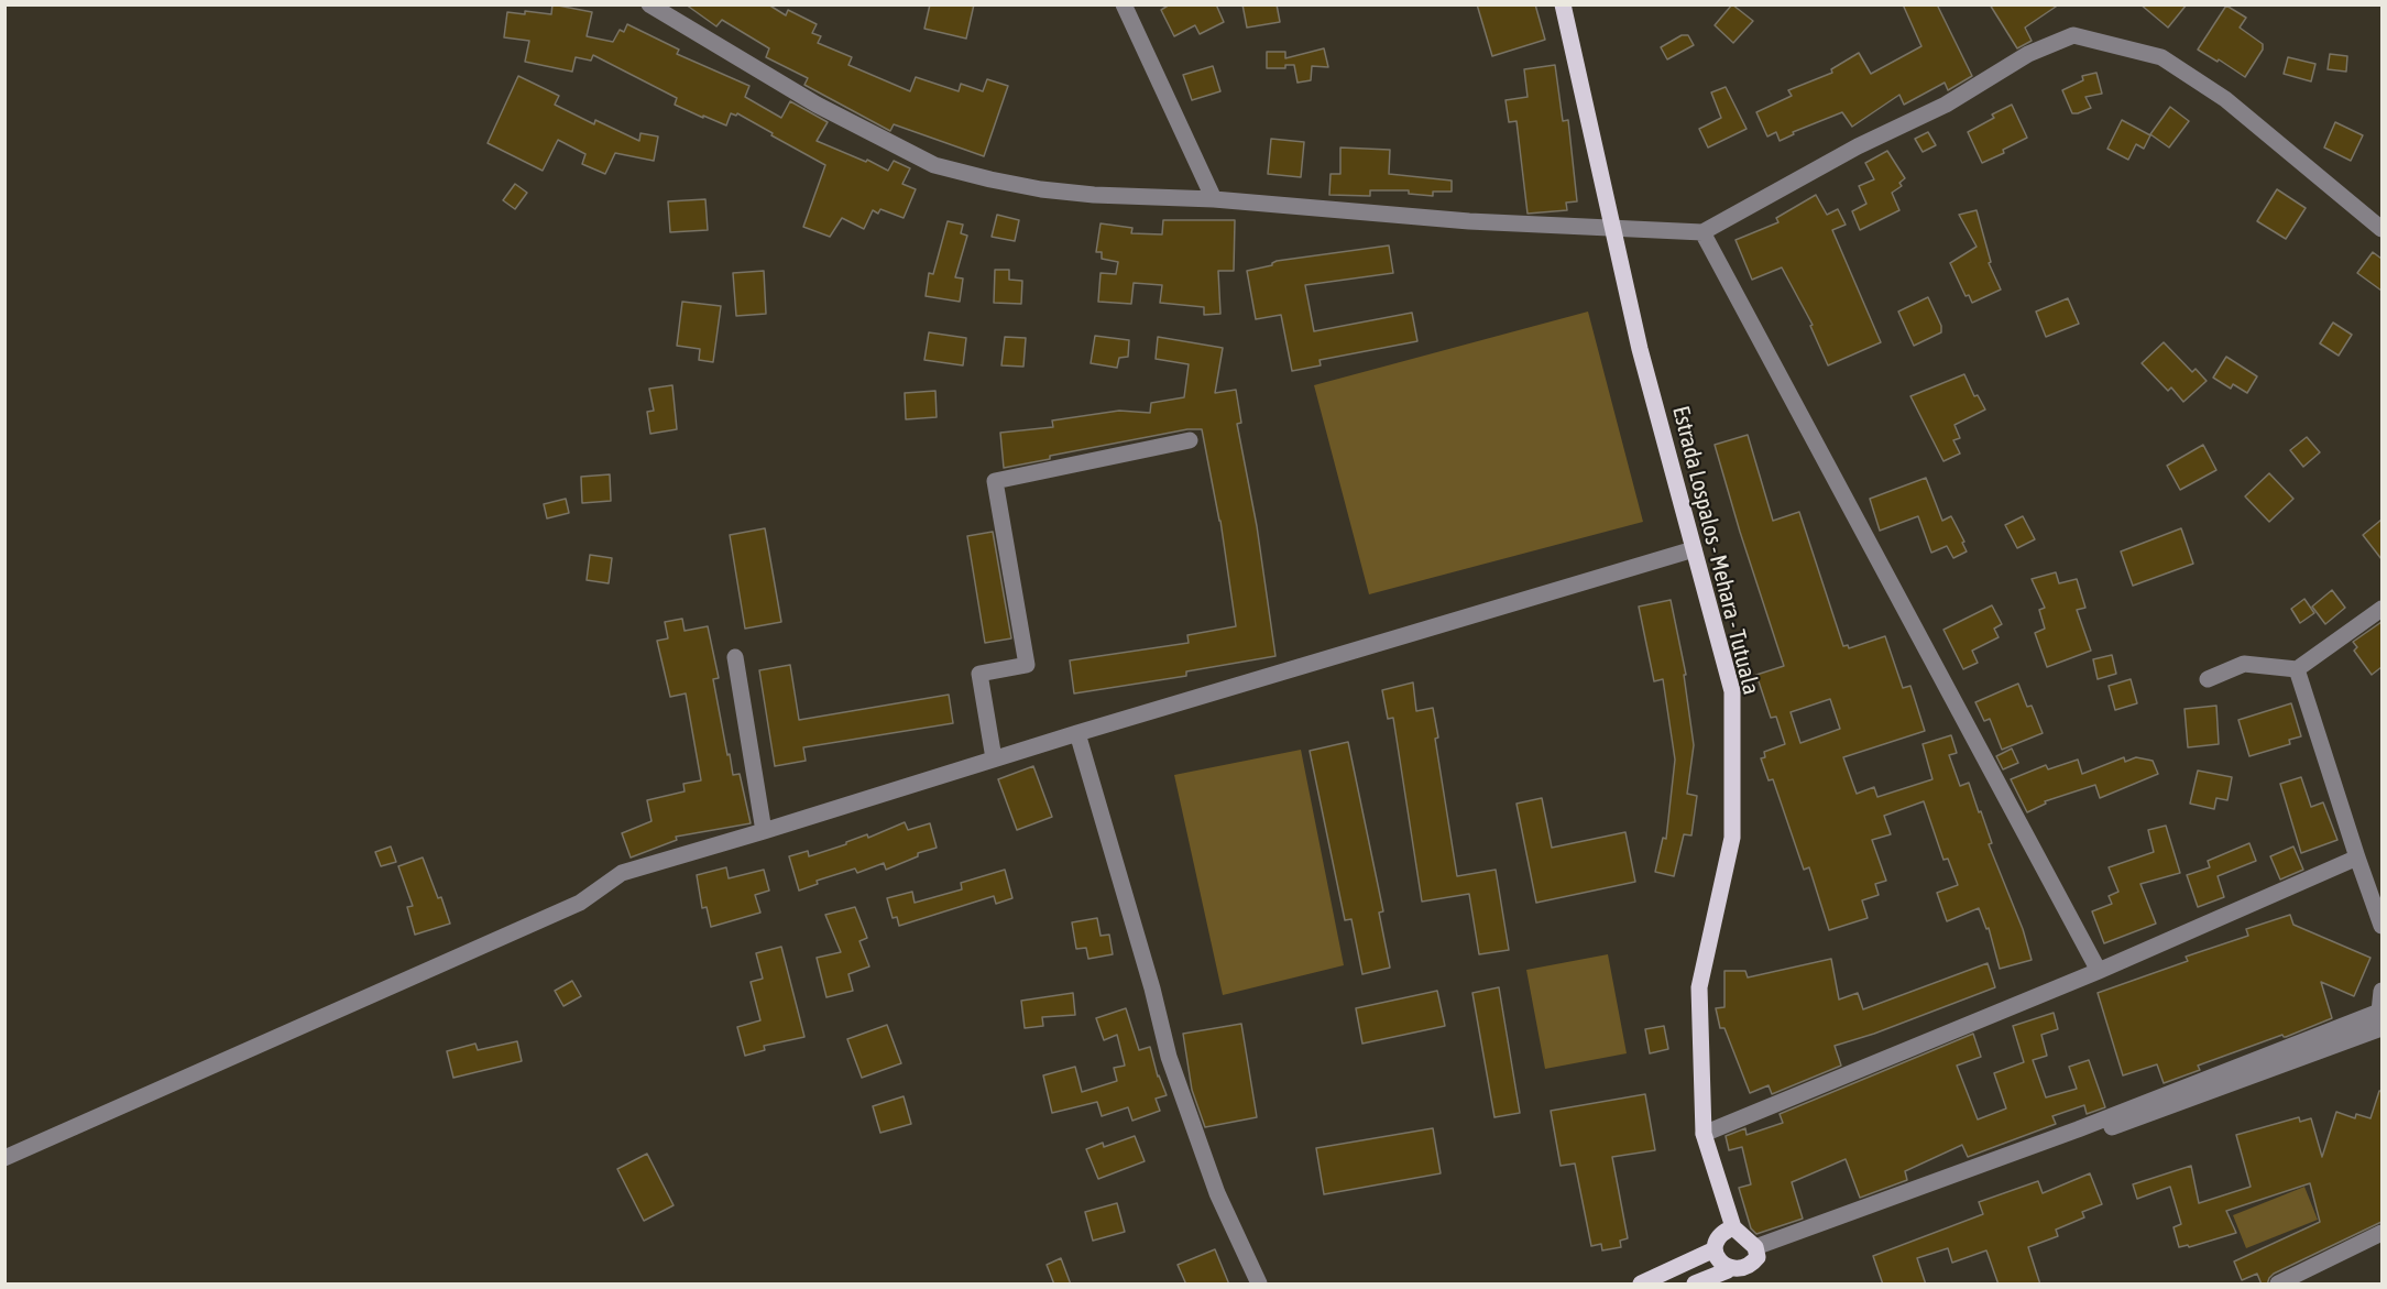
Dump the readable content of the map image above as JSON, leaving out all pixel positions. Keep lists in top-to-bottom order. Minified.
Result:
{"streets":{"main road":["Estrada Lospalos - Mehara - Tutuala"]}}
